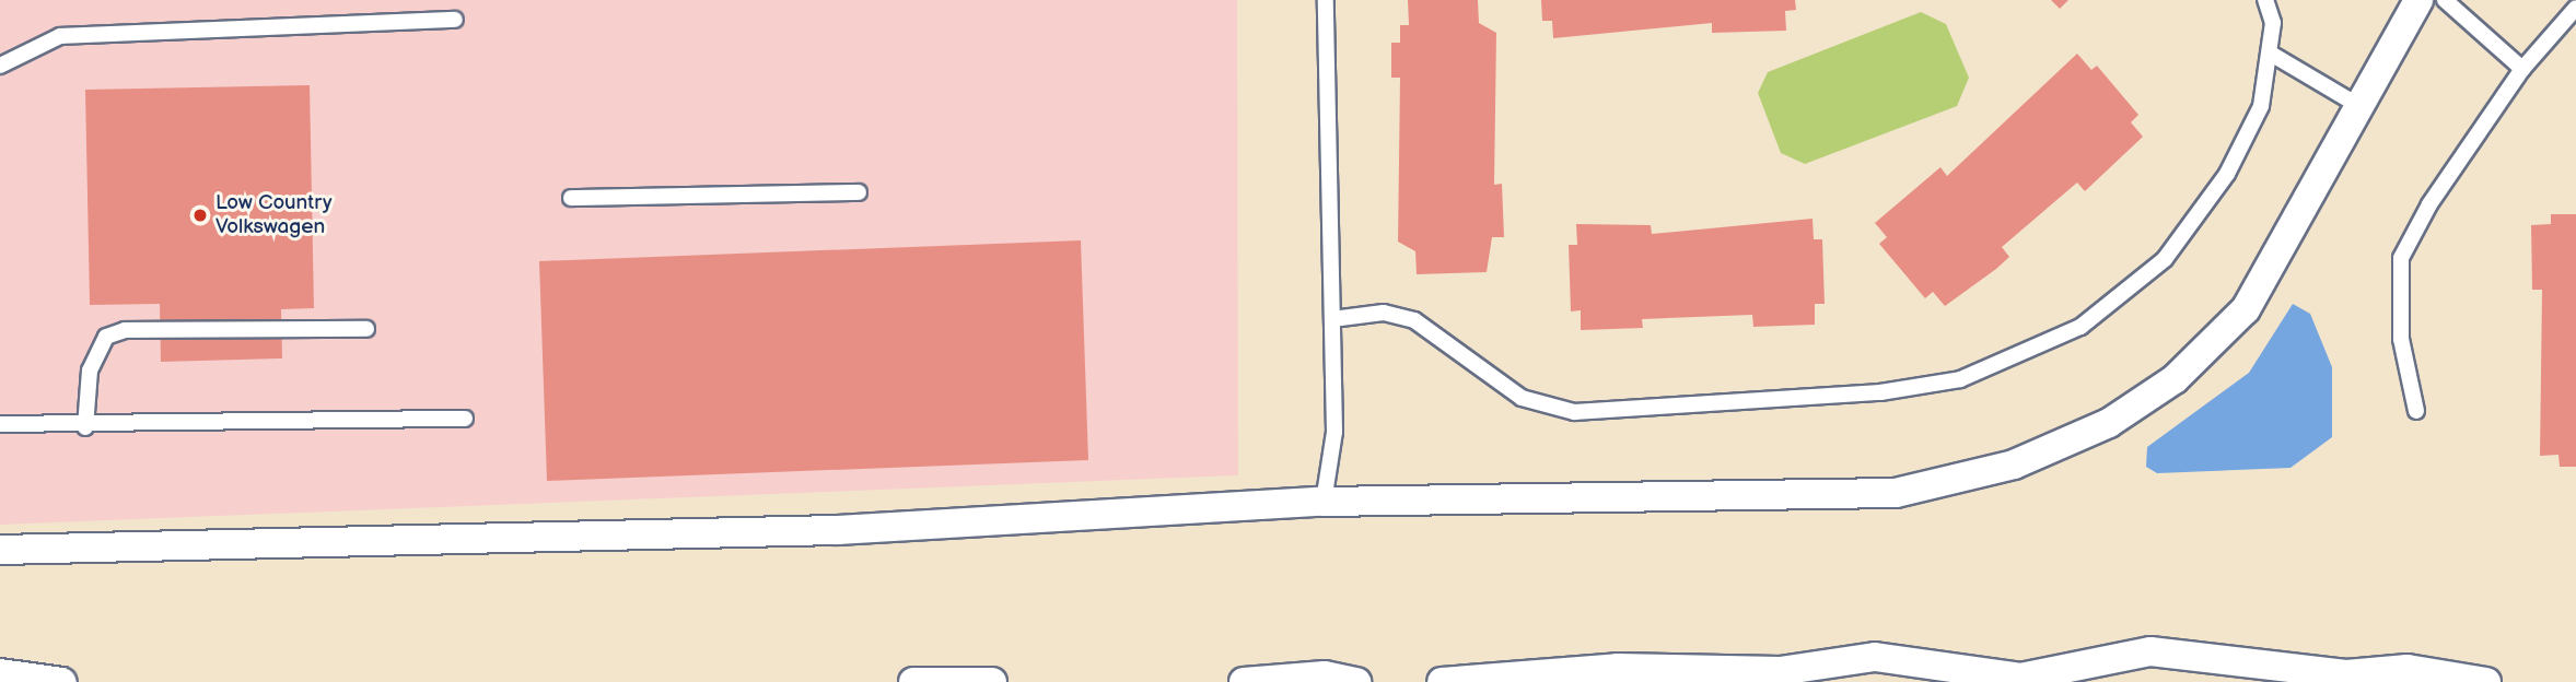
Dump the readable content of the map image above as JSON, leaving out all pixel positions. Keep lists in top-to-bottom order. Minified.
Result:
{"places":["Low Country Volkswagen"]}
